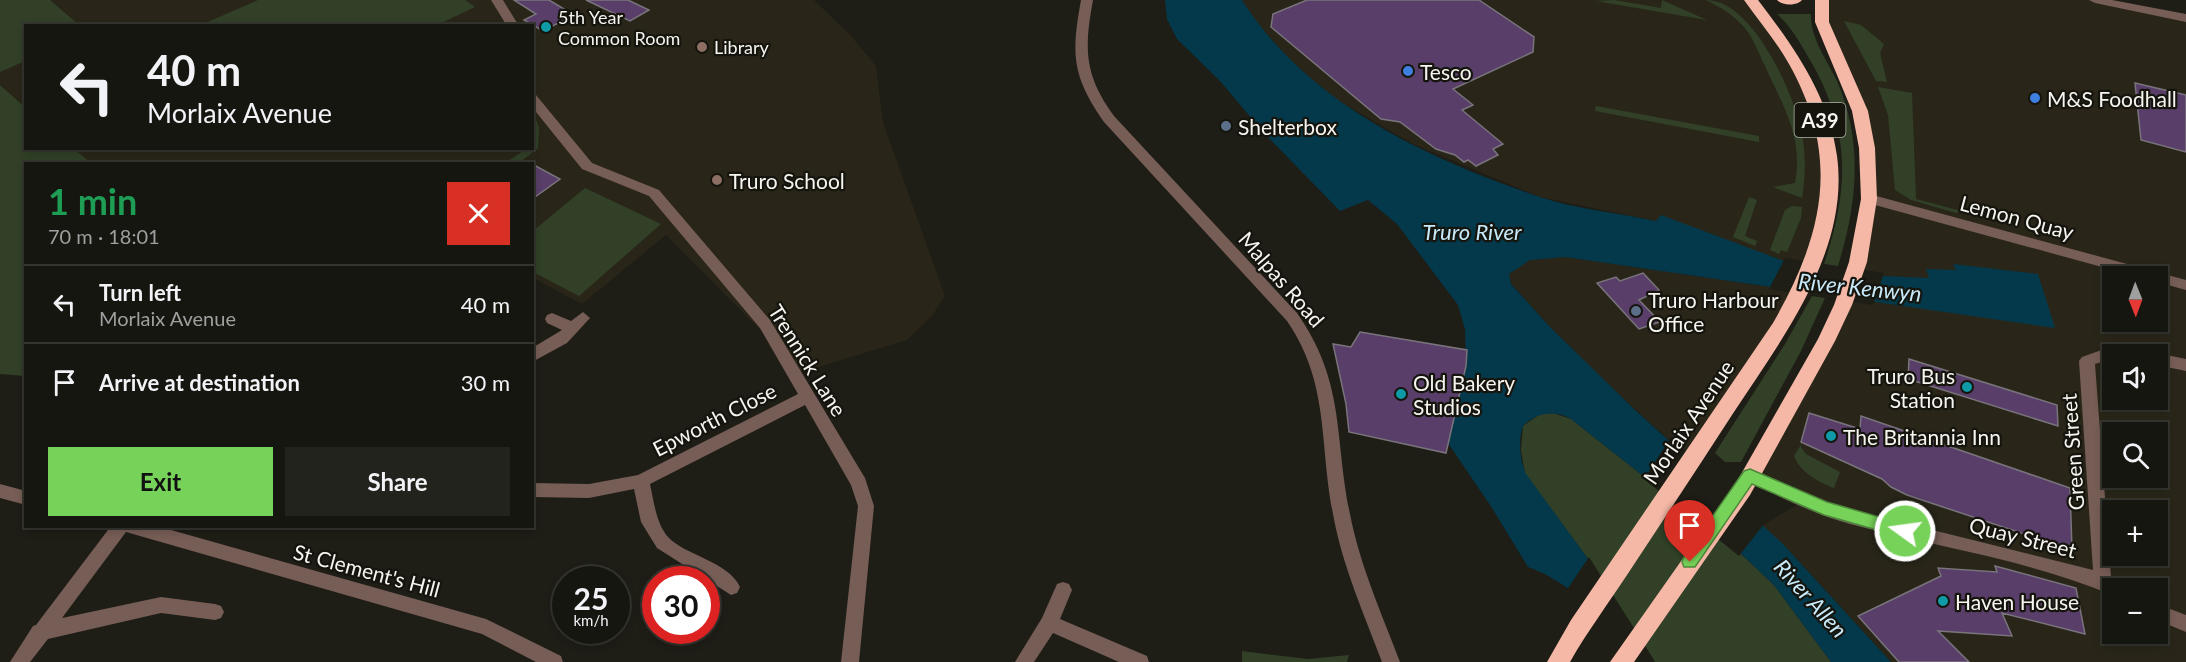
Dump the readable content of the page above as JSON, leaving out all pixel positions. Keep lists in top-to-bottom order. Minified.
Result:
{"streets":{"highway":["A39","Morlaix Avenue"],"street":["Lemon Quay","Malpas Road","Trennick Lane","Epworth Close","Green Street","Quay Street","St Clement's Hill"]},"crossings":[["A39","Lemon Quay"],["A39","Quay Street"],["Trennick Lane","Epworth Close"]],"water":["Truro River","River Kenwyn","River Allen"],"places":["5th Year Common Room","Library","Tesco","M&S Foodhall","Shelterbox","Truro School","Truro Harbour Office","Truro Bus Station","Old Bakery Studios","The Britannia Inn","Haven House"],"north":"bottom","page":{"turn":["40 m","Morlaix Avenue"],"heading":["1 min","70 m · 18:01"],"list":[{"name":"Turn left","note":"Morlaix Avenue","value":"40 m"},{"name":"Arrive at destination","value":"30 m"}],"map_buttons":["+","−"],"buttons":["Exit","Share"],"speed":"25 km/h","limit":"30"}}
